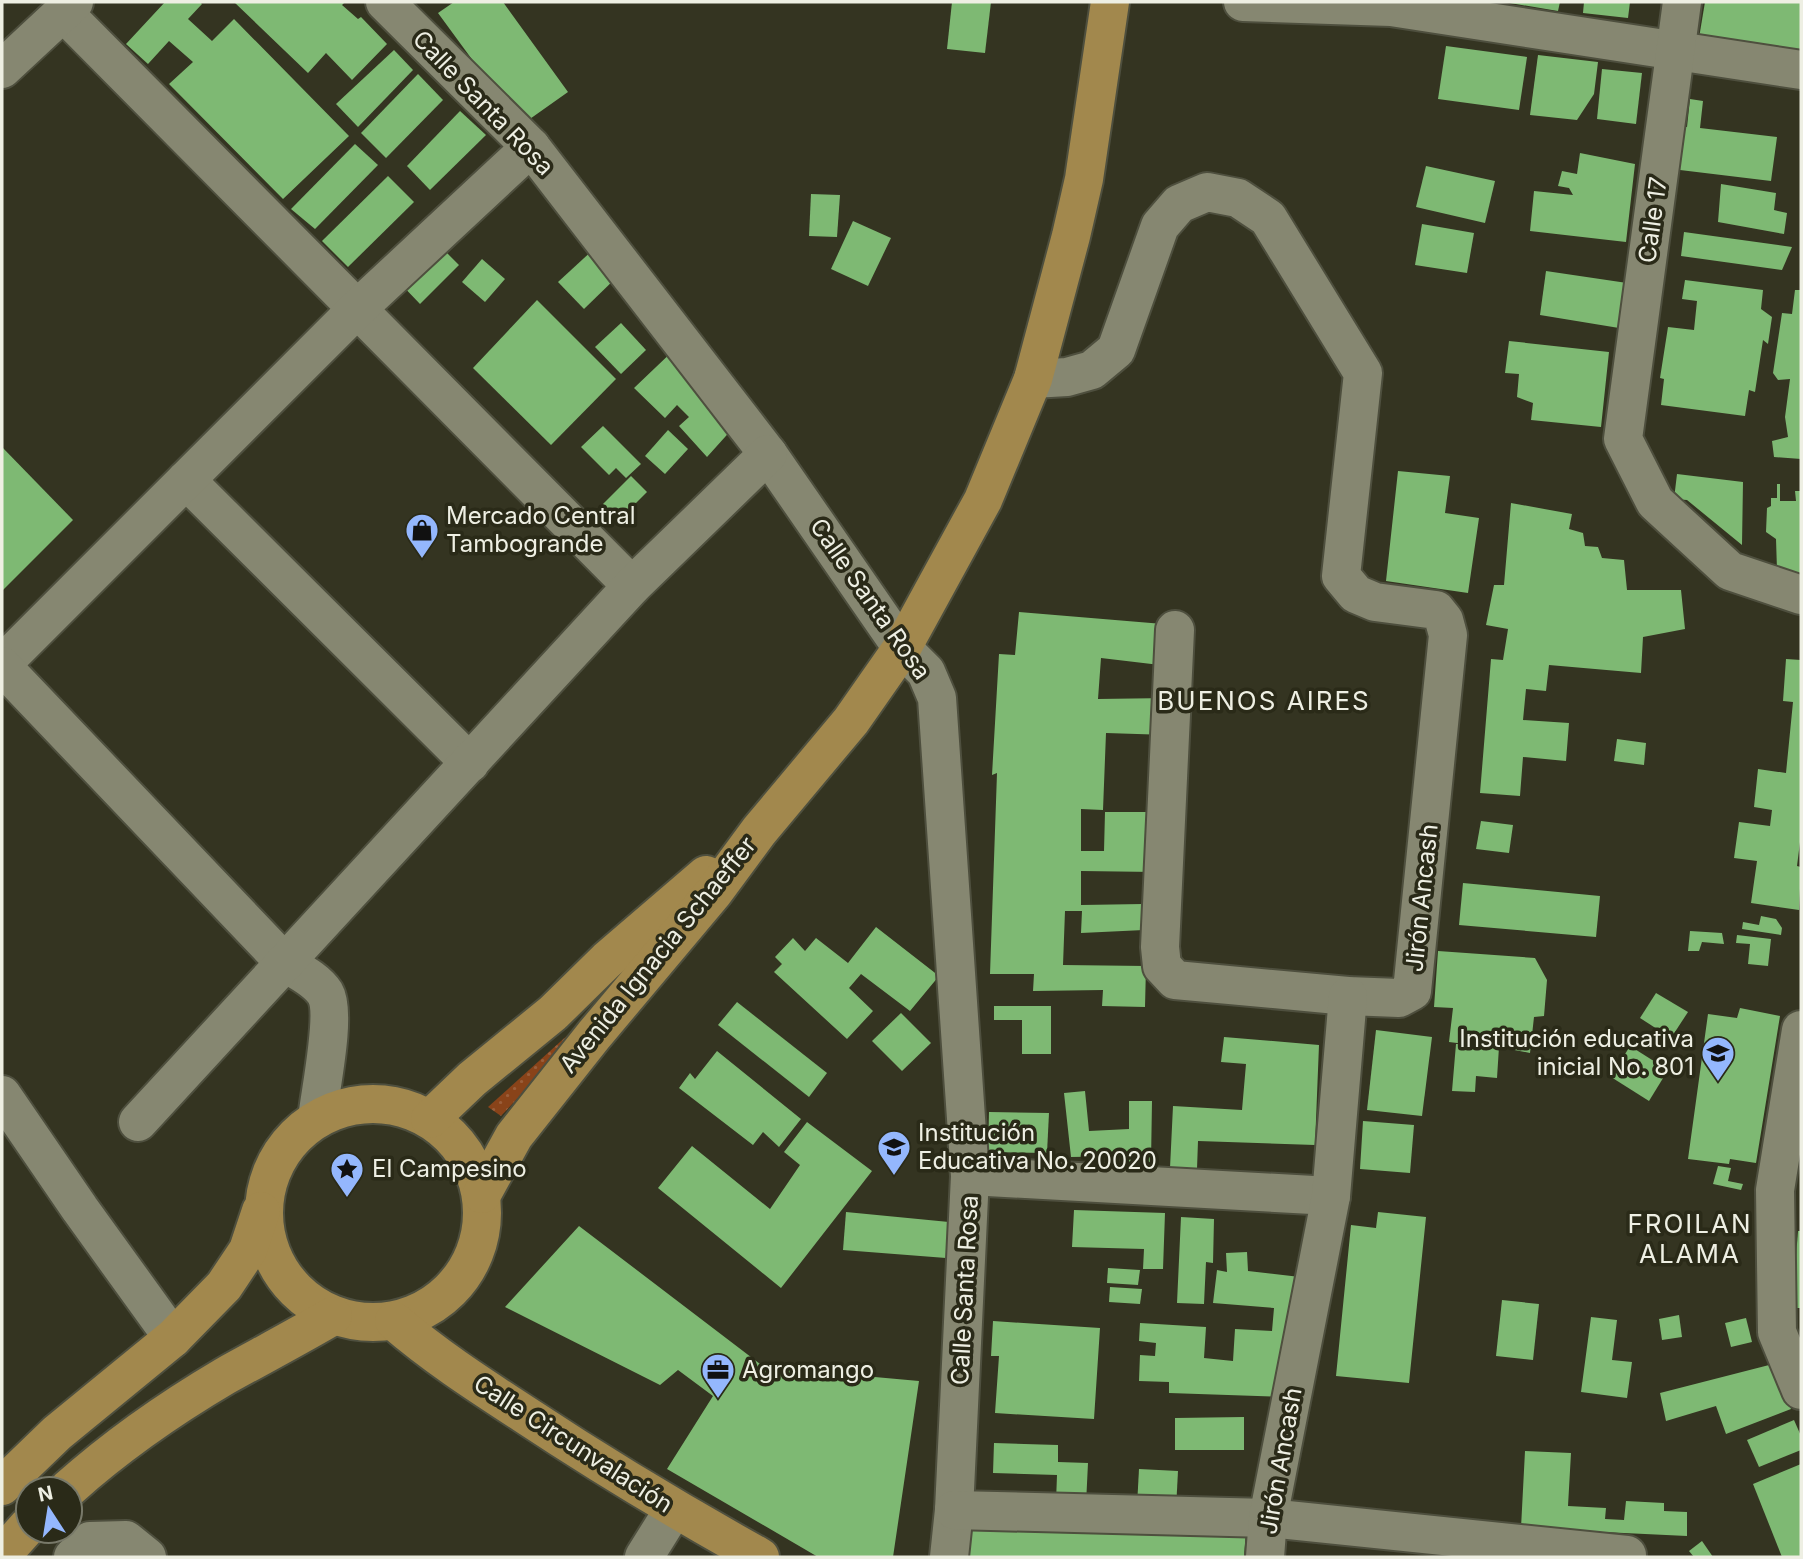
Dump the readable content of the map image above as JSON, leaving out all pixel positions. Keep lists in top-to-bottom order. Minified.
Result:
{"streets":{"main road":["Avenida Ignacia Schaeffer","Calle Circunvalación"],"street":["Calle Santa Rosa","Calle 17","Jirón Ancash"]},"crossings":[["Avenida Ignacia Schaeffer","Calle Circunvalación"]],"districts":["BUENOS AIRES","FROILAN ALAMA"],"places":{"shop":["Mercado Central Tambogrande"],"school or university":["Institución educativa inicial No. 801","Institución Educativa No. 20020"],"place":["El Campesino"],"office":["Agromango"]},"north":"top"}
